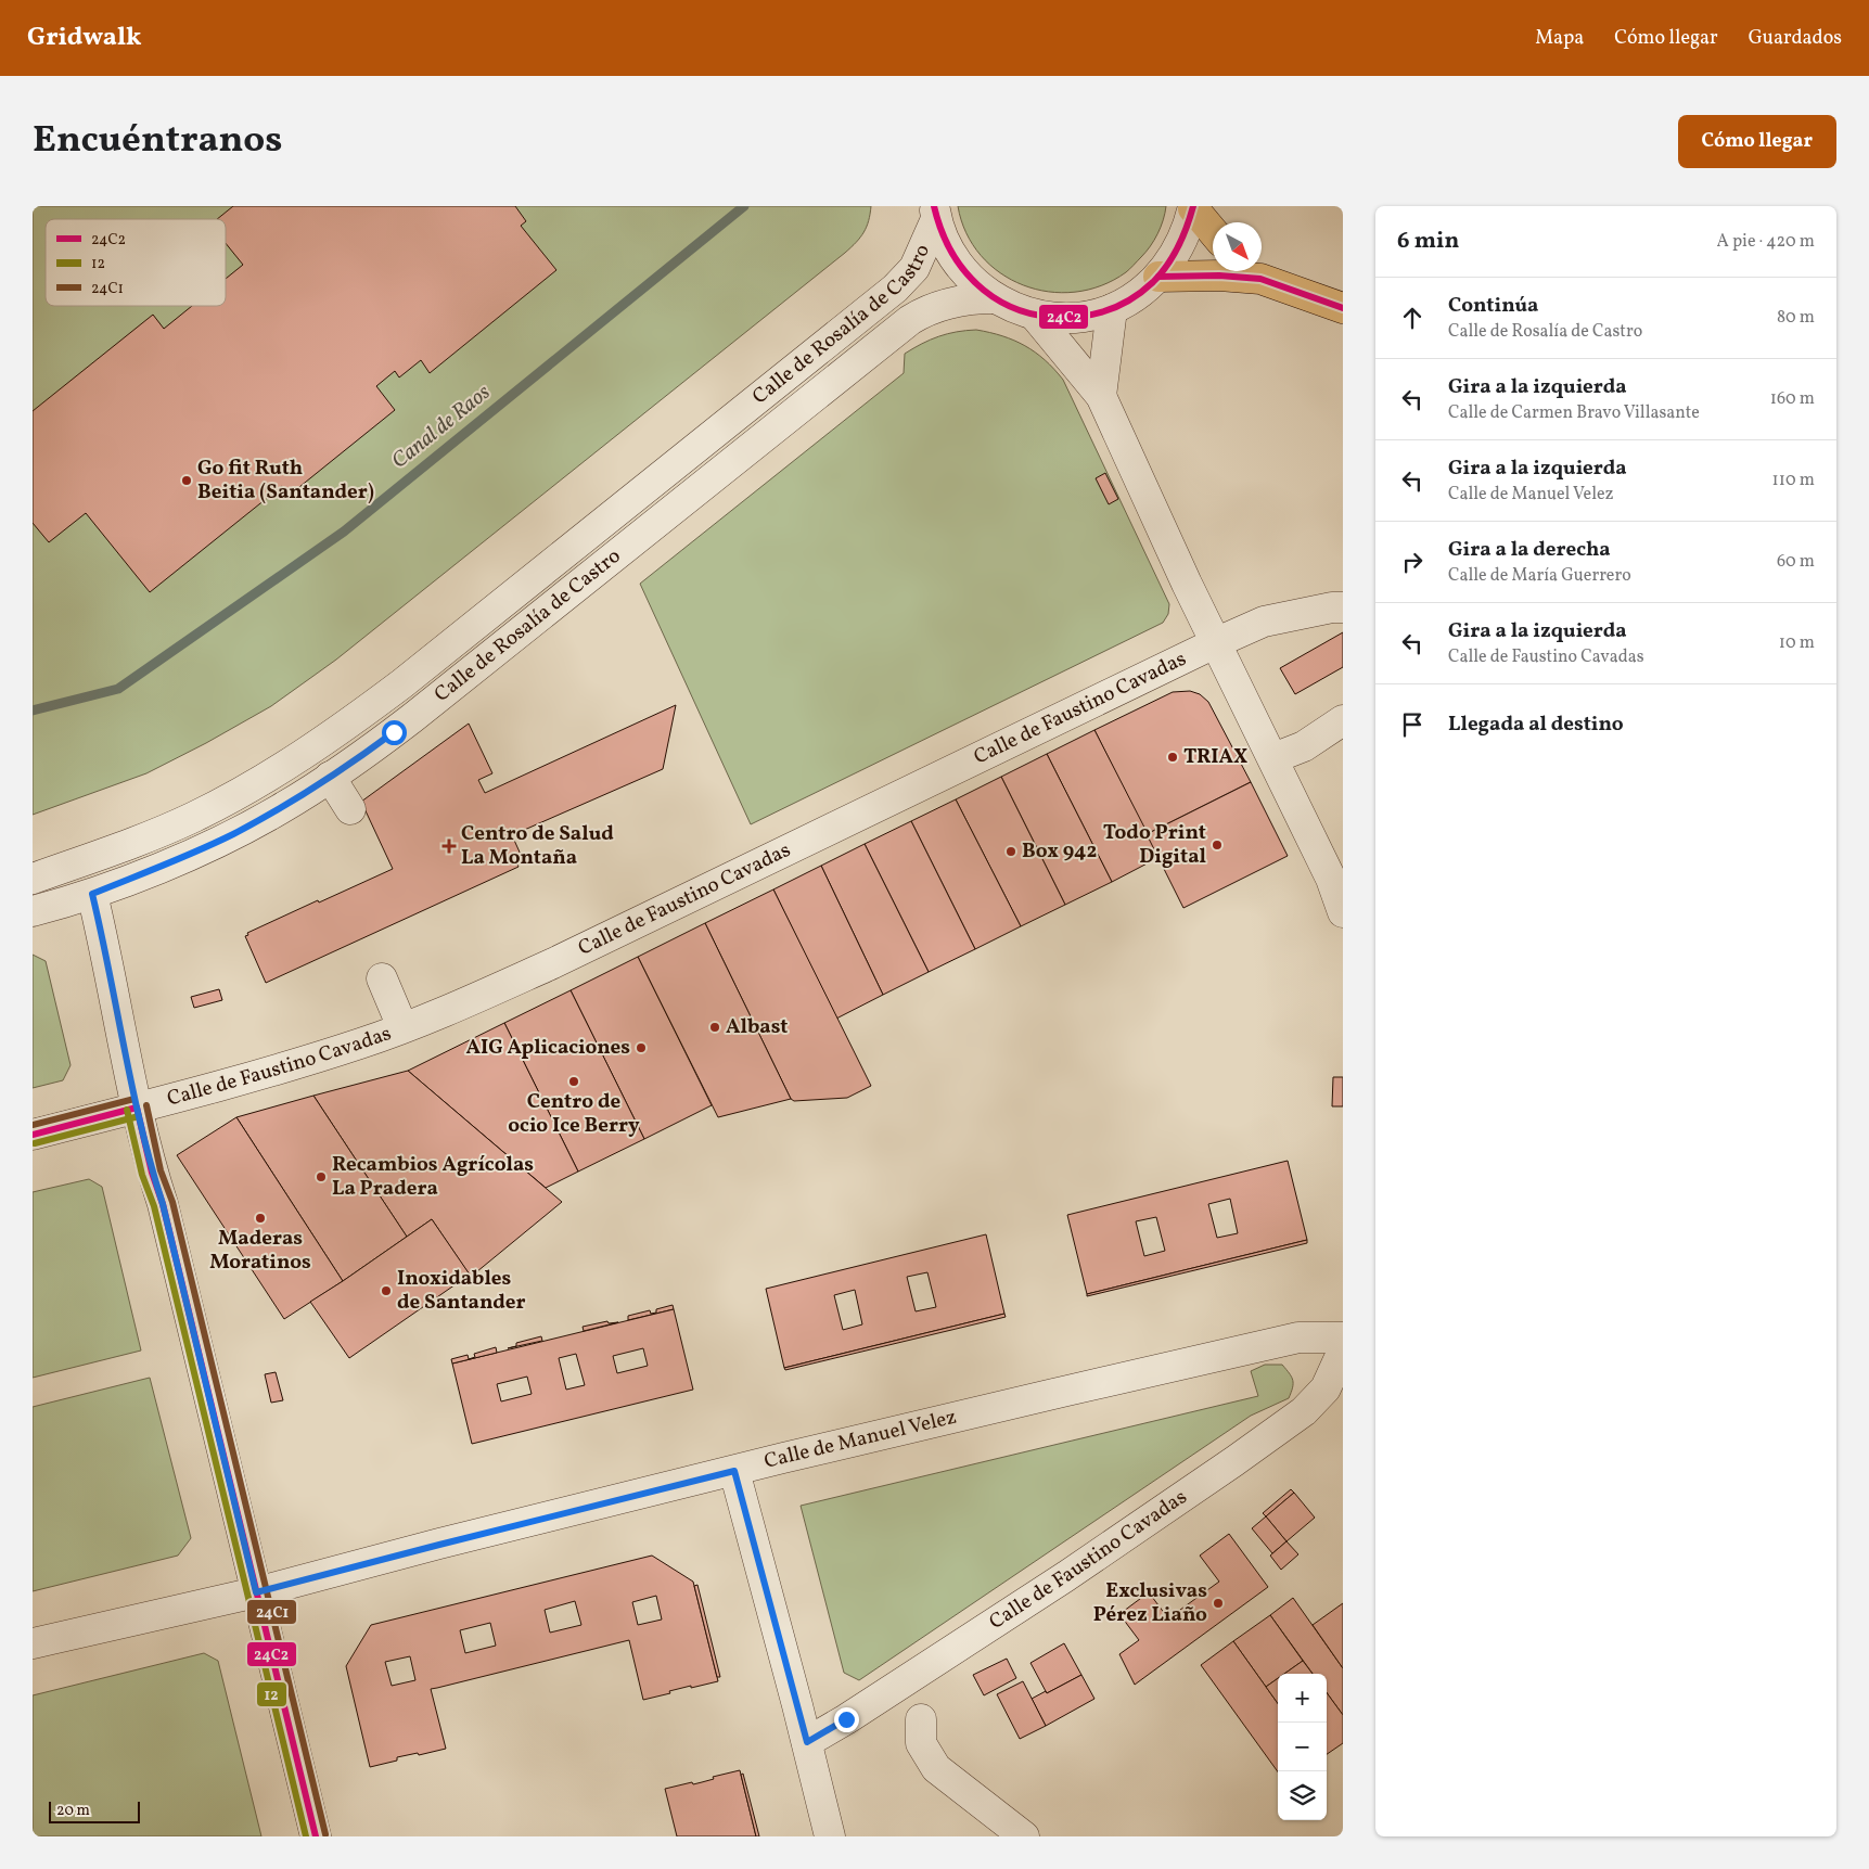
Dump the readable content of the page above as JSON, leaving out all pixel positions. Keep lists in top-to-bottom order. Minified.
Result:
{"streets":{"street":["Calle de Rosalía de Castro","Calle de Faustino Cavadas","Calle de Manuel Velez"]},"water":["Canal de Raos"],"places":{"other":["Go fit Ruth Beitia (Santander)","TRIAX","Todo Print Digital","Box 942","Albast","AIG Aplicaciones","Centro de ocio Ice Berry","Recambios Agrícolas La Pradera","Maderas Moratinos","Inoxidables de Santander","Exclusivas Pérez Liaño"],"health":["Centro de Salud La Montaña"]},"lines":["transit line 24C2","transit line 24C1","transit line 12"],"legend":["24C2","12","24C1"],"scale_bar":"20 m","north":"bottom right","page":{"header":"Gridwalk","nav":["Mapa","Cómo llegar","Guardados"],"title":"Encuéntranos","buttons":"Cómo llegar","heading":["6 min","A pie · 420 m"],"list":[["Continúa","Calle de Rosalía de Castro","80 m"],["Gira a la izquierda","Calle de Carmen Bravo Villasante","160 m"],["Gira a la izquierda","Calle de Manuel Velez","110 m"],["Gira a la derecha","Calle de María Guerrero","60 m"],["Gira a la izquierda","Calle de Faustino Cavadas","10 m"],"Llegada al destino"],"map_buttons":["+","−"],"scale":"20 m"}}
